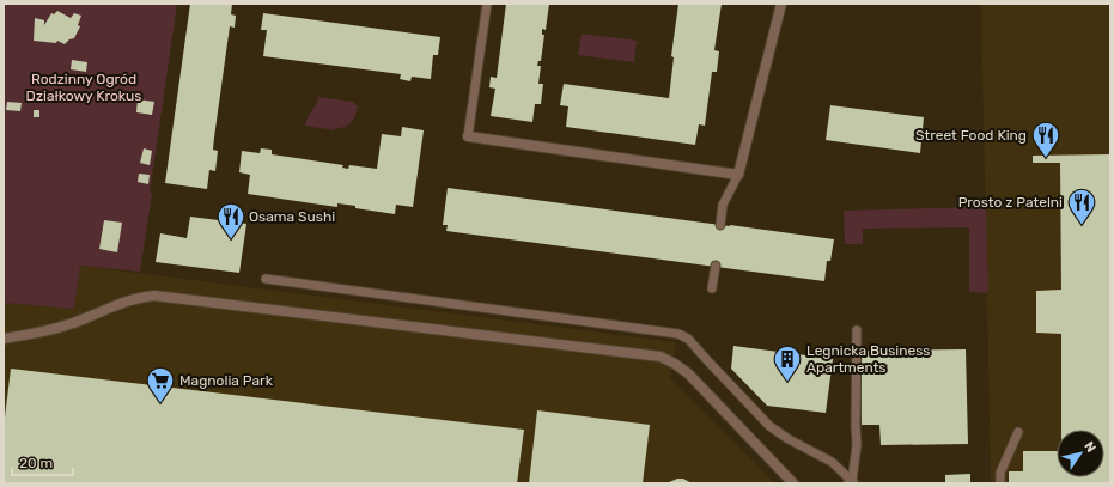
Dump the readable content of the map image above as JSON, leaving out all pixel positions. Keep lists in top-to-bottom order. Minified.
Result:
{"parks":["Rodzinny Ogród Działkowy Krokus"],"places":{"restaurant":["Street Food King","Prosto z Patelni","Osama Sushi"],"building":["Legnicka Business Apartments"],"supermarket":["Magnolia Park"]},"scale_bar":"20 m","north":"top right"}
